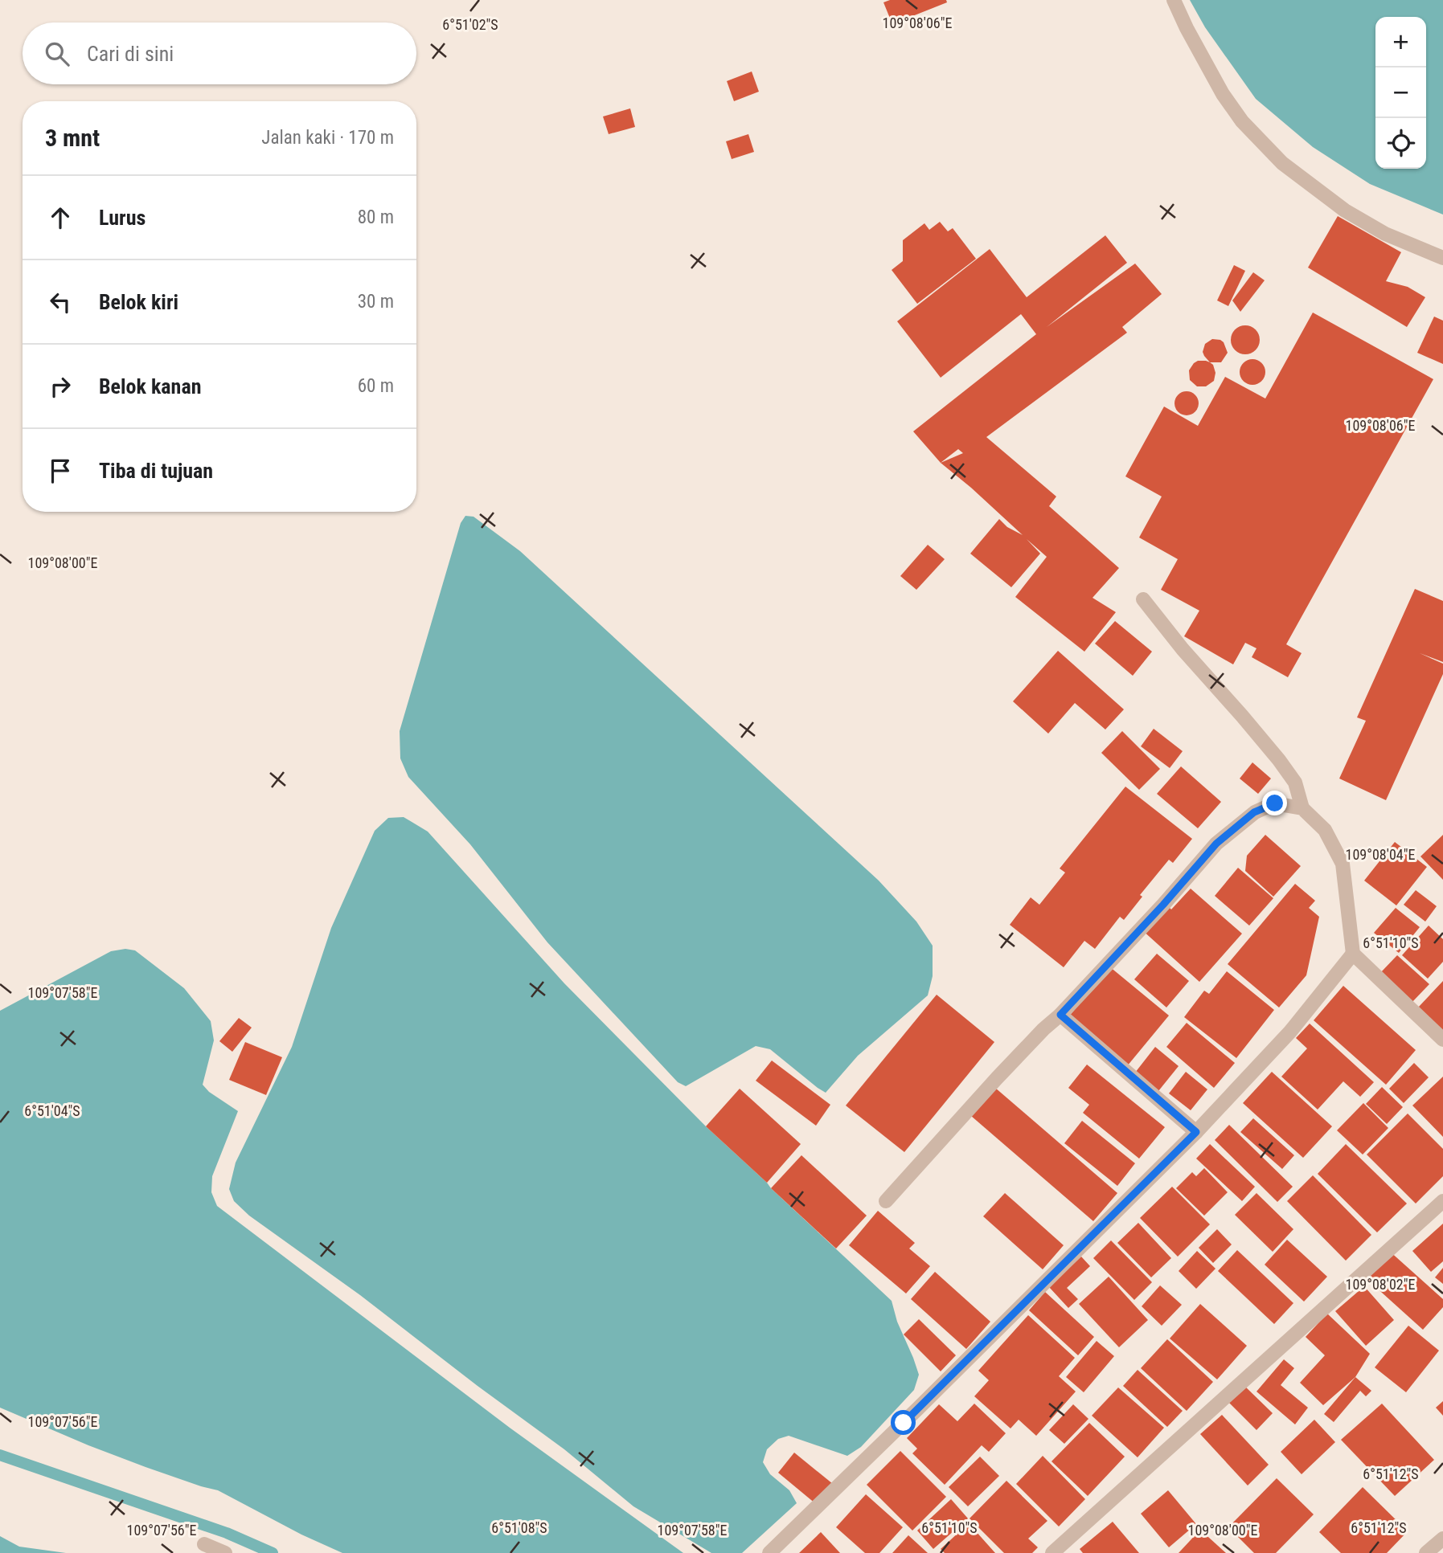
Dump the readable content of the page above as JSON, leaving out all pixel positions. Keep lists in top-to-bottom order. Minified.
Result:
{"page":{"map_buttons":["+","−"],"search":"Cari di sini","heading":["3 mnt","Jalan kaki · 170 m"],"list":[["Lurus","80 m"],["Belok kiri","30 m"],["Belok kanan","60 m"],"Tiba di tujuan"]},"coordinates":["109°08'06\"E","6°51'02\"S","109°08'00\"E","109°08'04\"E","6°51'10\"S","109°07'58\"E","6°51'04\"S","109°08'02\"E","109°07'56\"E","6°51'12\"S","6°51'08\"S"]}
